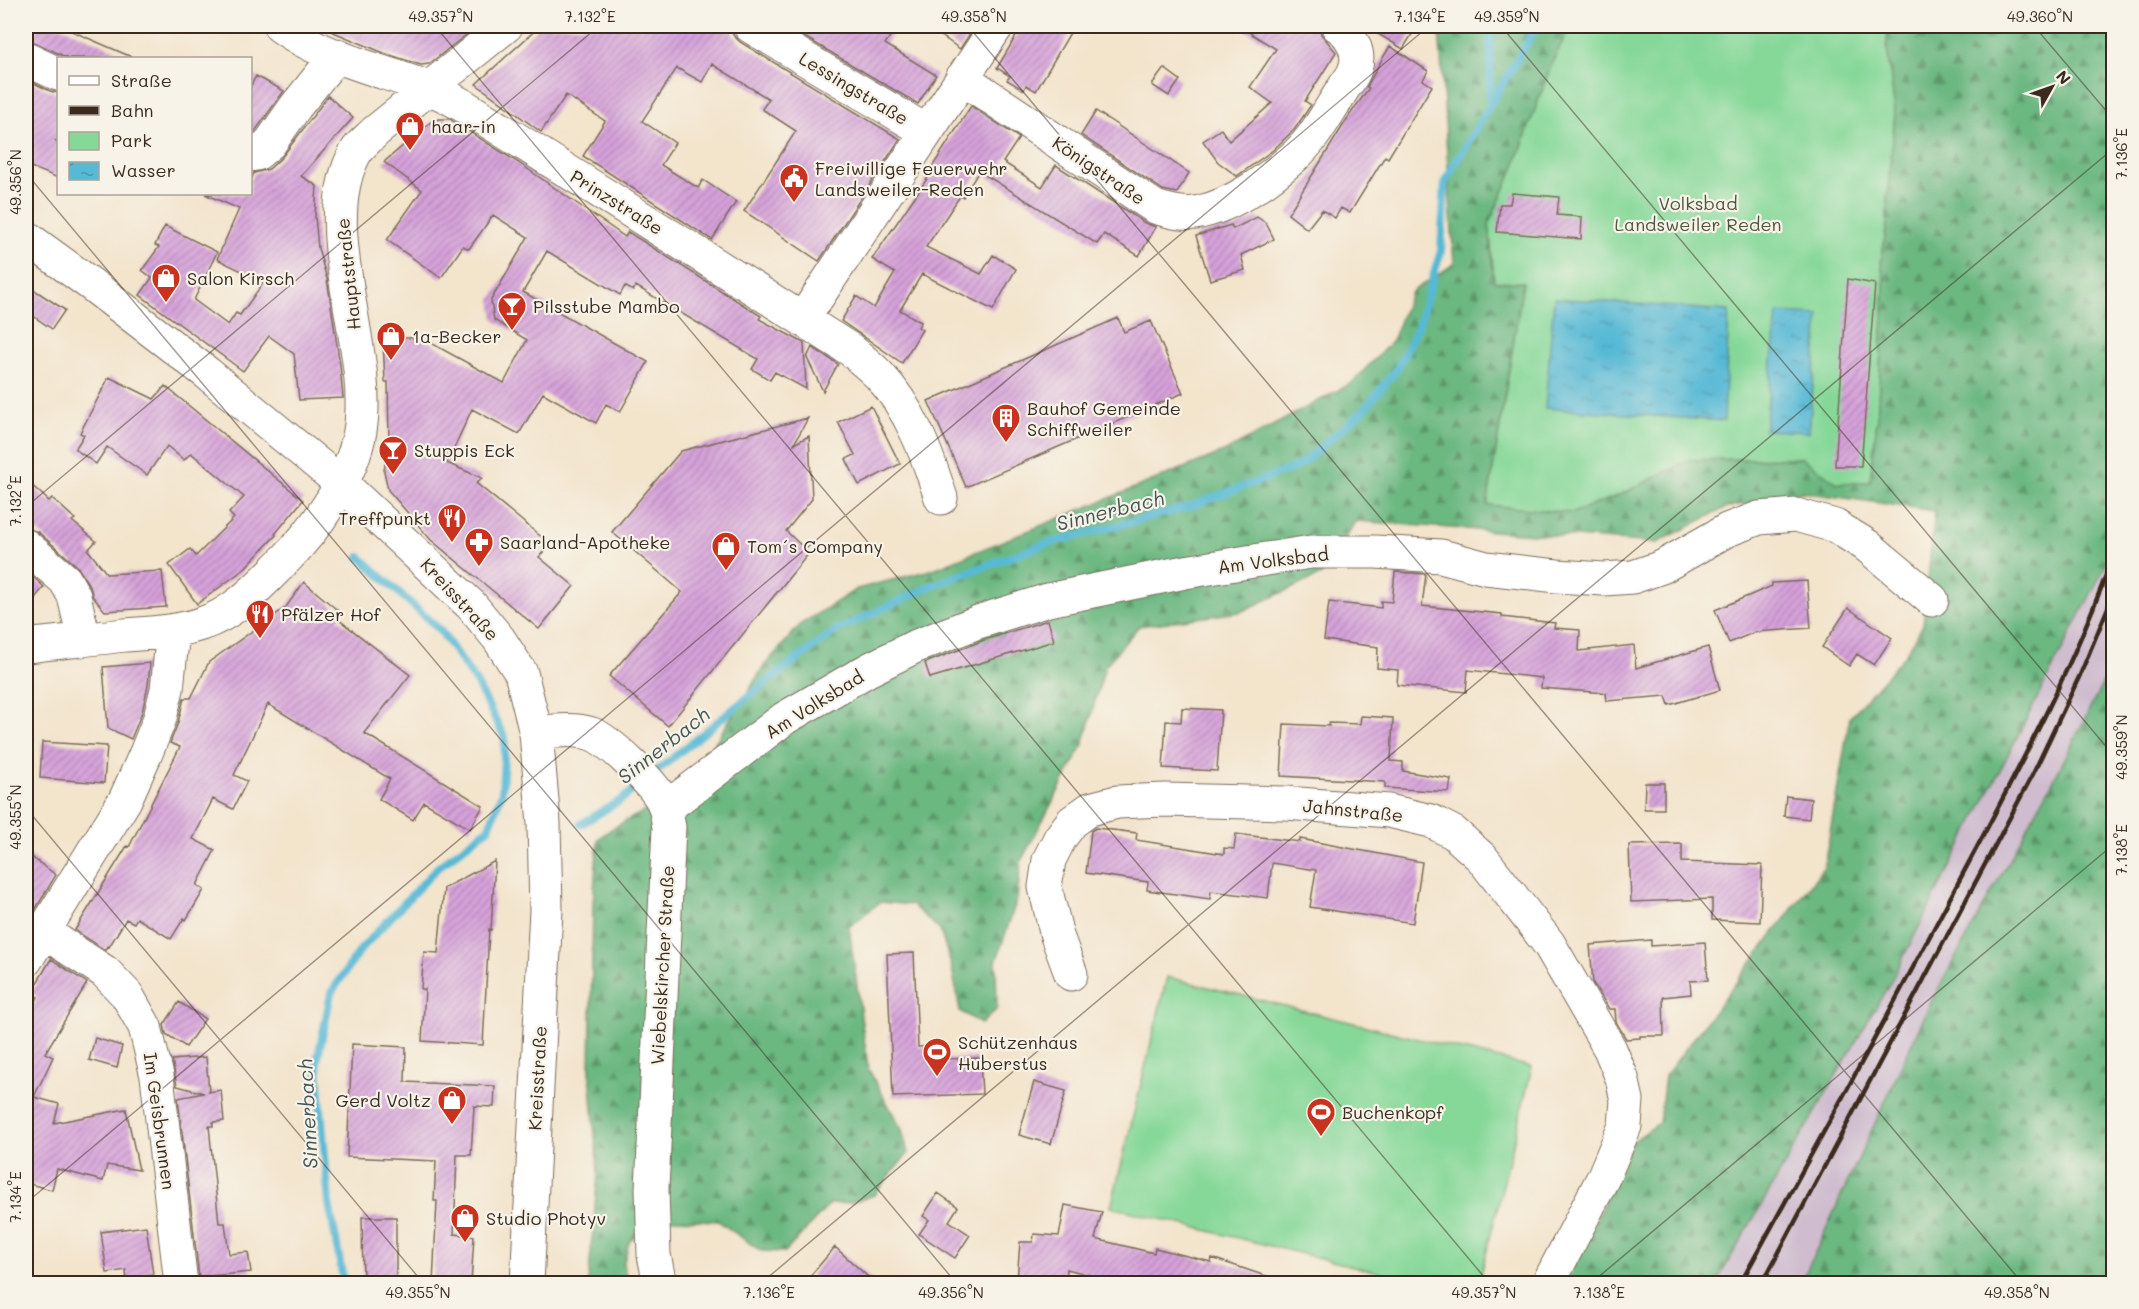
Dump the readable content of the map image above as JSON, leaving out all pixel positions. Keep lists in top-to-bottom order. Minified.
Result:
{"streets":{"street":["Lessingstraße","Königstraße","Prinzstraße","Hauptstraße","Am Volksbad","Kreisstraße","Jahnstraße","Wiebelskircher Straße","Im Geisbrunnen"]},"crossings":[["Prinzstraße","Hauptstraße"],["Hauptstraße","Kreisstraße"],["Am Volksbad","Wiebelskircher Straße"]],"water":["Sinnerbach"],"parks":["Volksbad Landsweiler Reden"],"places":{"shop":["haar-in","Salon Kirsch","1a-Becker","Tom´s Company","Gerd Voltz","Studio Photyv"],"public building":["Freiwillige Feuerwehr Landsweiler-Reden"],"bar":["Pilsstube Mambo","Stuppis Eck"],"building":["Bauhof Gemeinde Schiffweiler"],"restaurant":["Treffpunkt","Pfälzer Hof"],"pharmacy":["Saarland-Apotheke"],"sports":["Schützenhaus Huberstus","Buchenkopf"]},"legend":["Straße","Bahn","Park","Wasser"],"north":"top right","coordinates":["49.357°N","7.132°E","49.358°N","7.134°E","49.359°N","49.360°N","7.136°E","49.356°N","49.355°N","7.138°E"]}
